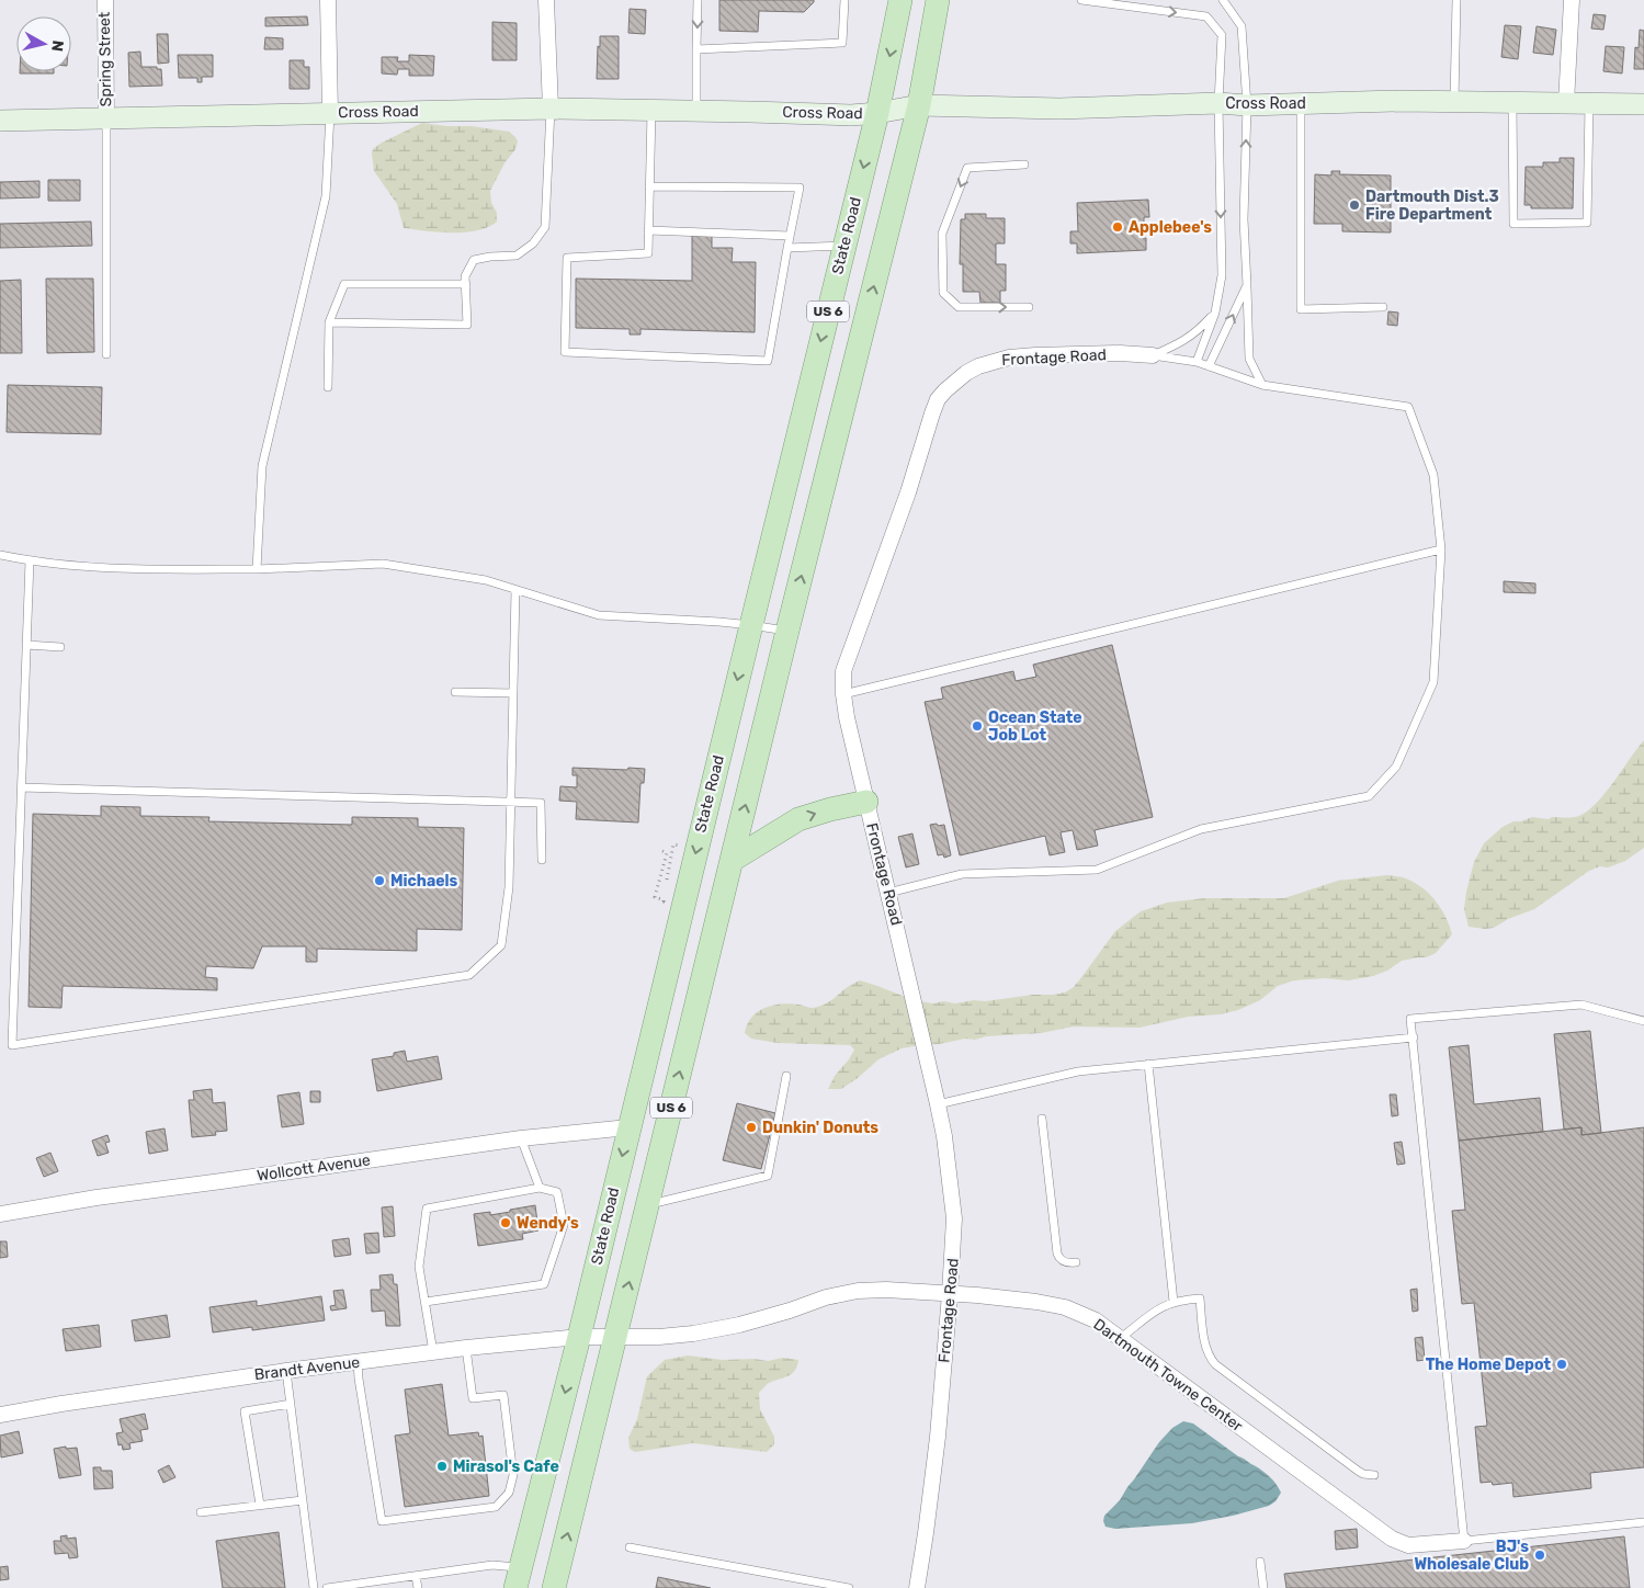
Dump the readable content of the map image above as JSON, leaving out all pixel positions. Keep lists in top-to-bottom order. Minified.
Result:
{"streets":{"main road":["State Road","US 6"],"street":["Spring Street","Cross Road","Frontage Road","Wollcott Avenue","Brandt Avenue","Dartmouth Towne Center"]},"crossings":[["Spring Street","Cross Road"],["Cross Road","State Road"],["Cross Road","US 6"],["State Road","Wollcott Avenue"],["State Road","Brandt Avenue"],["US 6","Brandt Avenue"],["US 6","Dartmouth Towne Center"],["Frontage Road","Dartmouth Towne Center"],["Brandt Avenue","Dartmouth Towne Center"]],"places":["Dartmouth Dist.3 Fire Department","Applebee's","Ocean State Job Lot","Michaels","Dunkin' Donuts","Wendy's","The Home Depot","Mirasol's Cafe","BJ's Wholesale Club"],"north":"right"}
